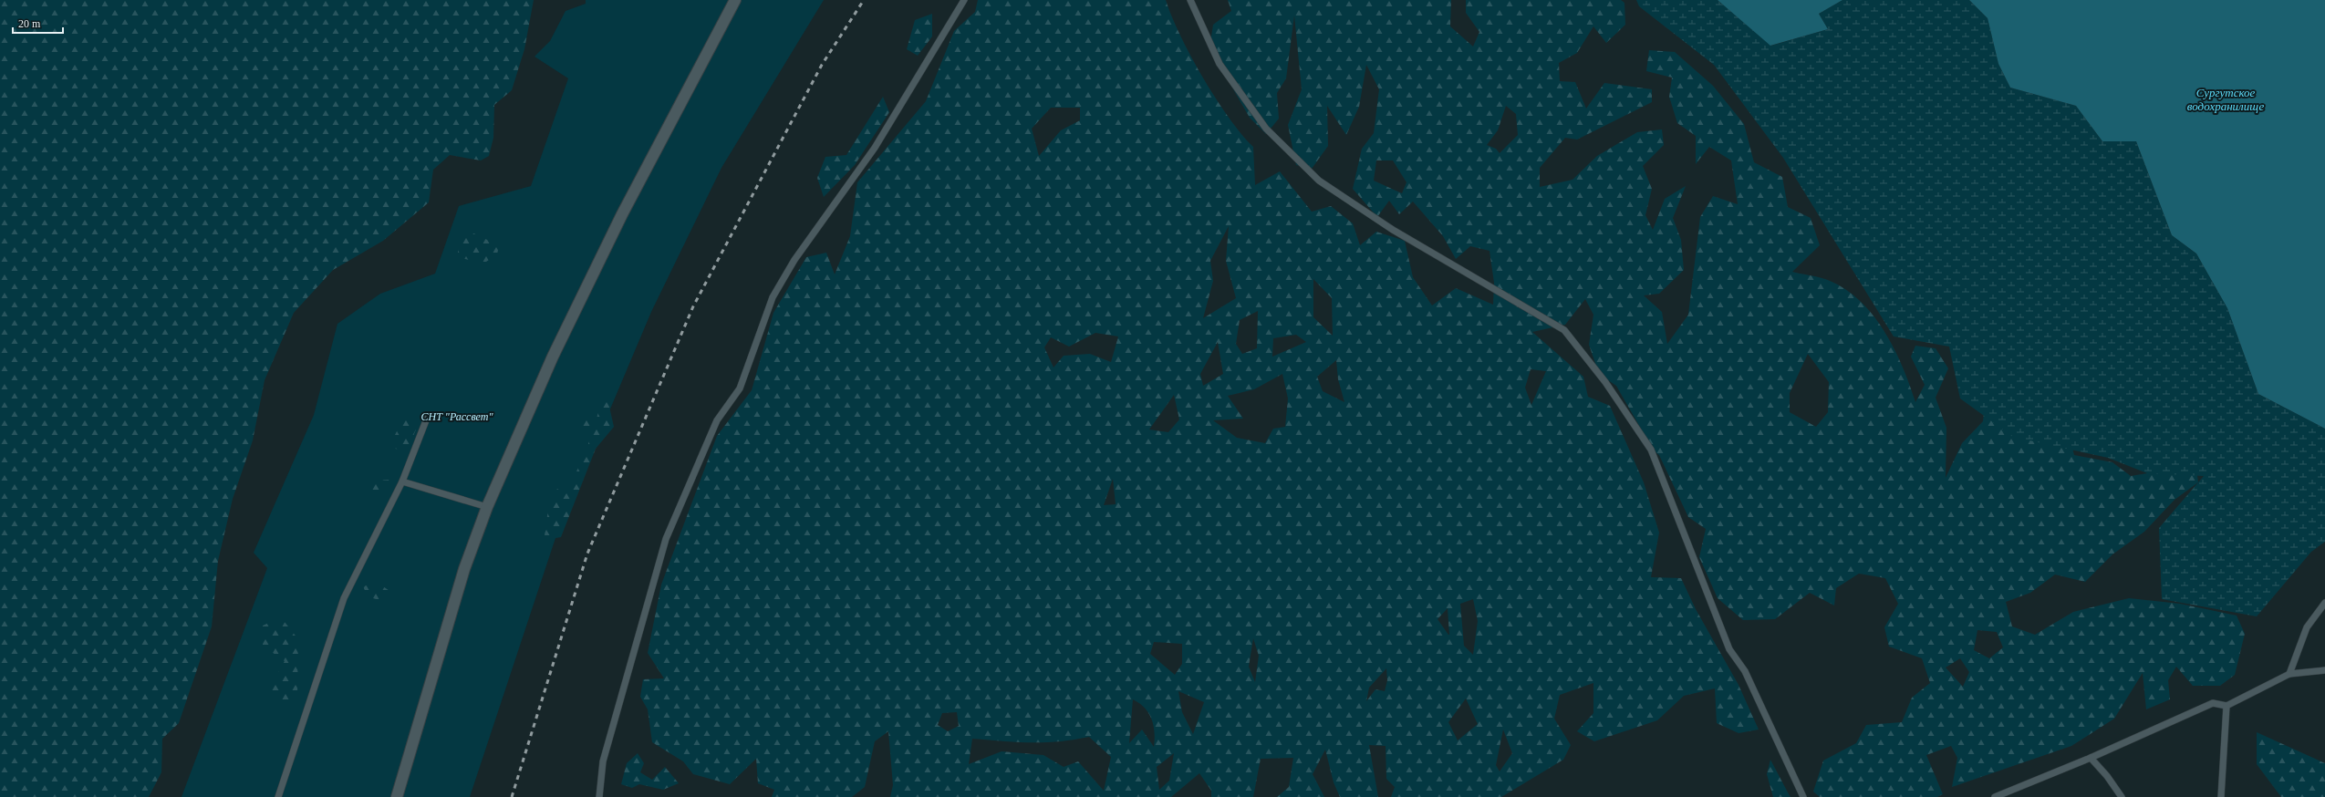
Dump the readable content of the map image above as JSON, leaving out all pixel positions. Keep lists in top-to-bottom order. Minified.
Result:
{"water":["Сургутское водохранилище"],"parks":["СНТ \"Рассвет\""],"scale_bar":"20 m"}
